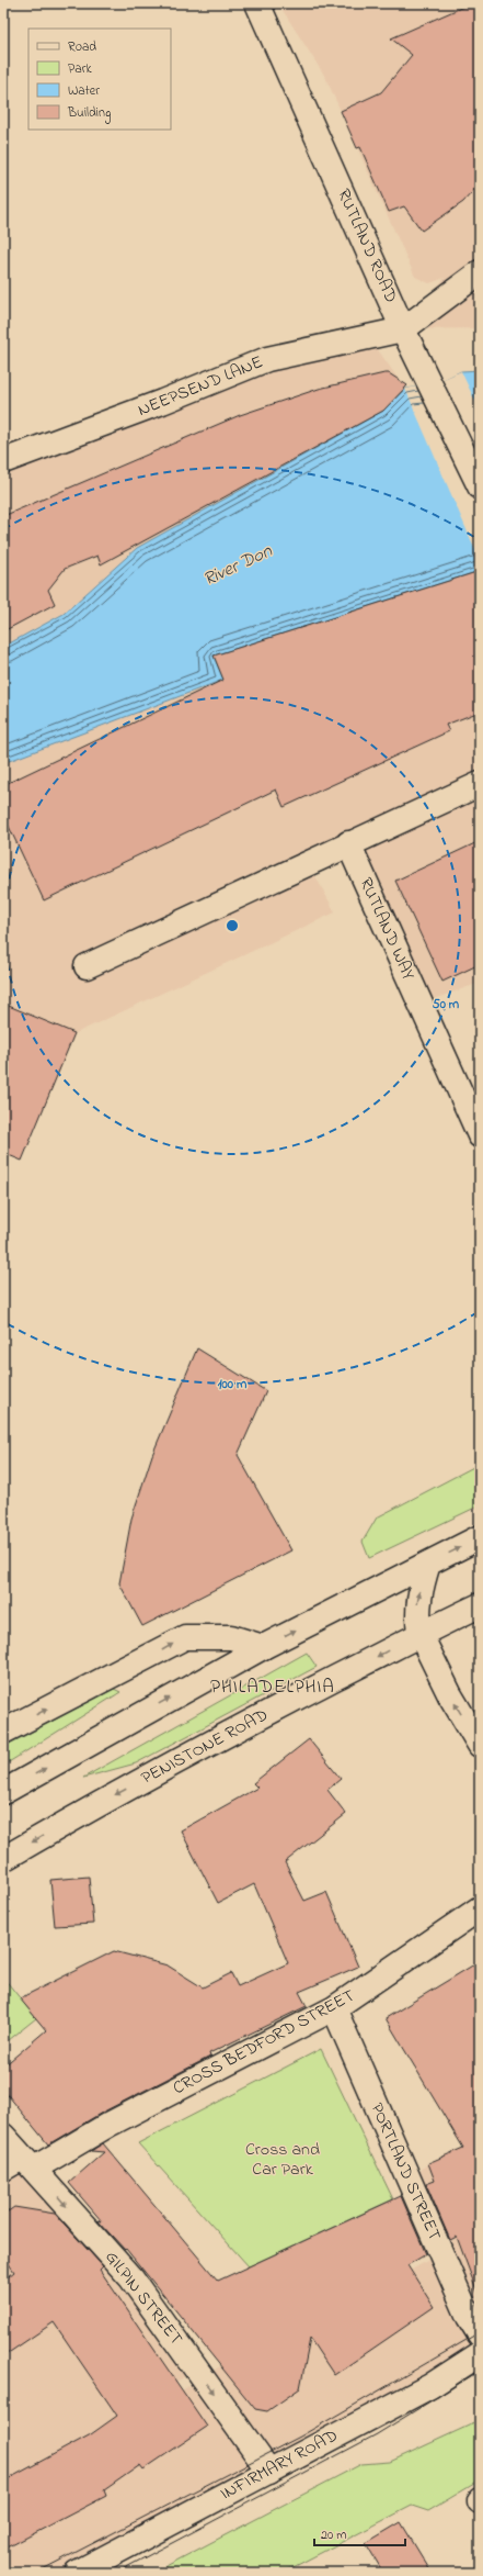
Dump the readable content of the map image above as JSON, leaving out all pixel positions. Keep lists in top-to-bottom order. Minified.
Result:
{"streets":{"main road":["RUTLAND ROAD","NEEPSEND LANE","RUTLAND WAY","PENISTONE ROAD","CROSS BEDFORD STREET","PORTLAND STREET","GILPIN STREET","INFIRMARY ROAD"]},"crossings":[["RUTLAND ROAD","NEEPSEND LANE"],["CROSS BEDFORD STREET","PORTLAND STREET"],["CROSS BEDFORD STREET","GILPIN STREET"],["GILPIN STREET","INFIRMARY ROAD"]],"one_way":["GILPIN STREET"],"districts":["PHILADELPHIA"],"water":["River Don"],"parks":["Cross and Car Park"],"legend":["Road","Park","Water","Building"],"scale_bar":"20 m","rings":["50 m","100 m"]}
